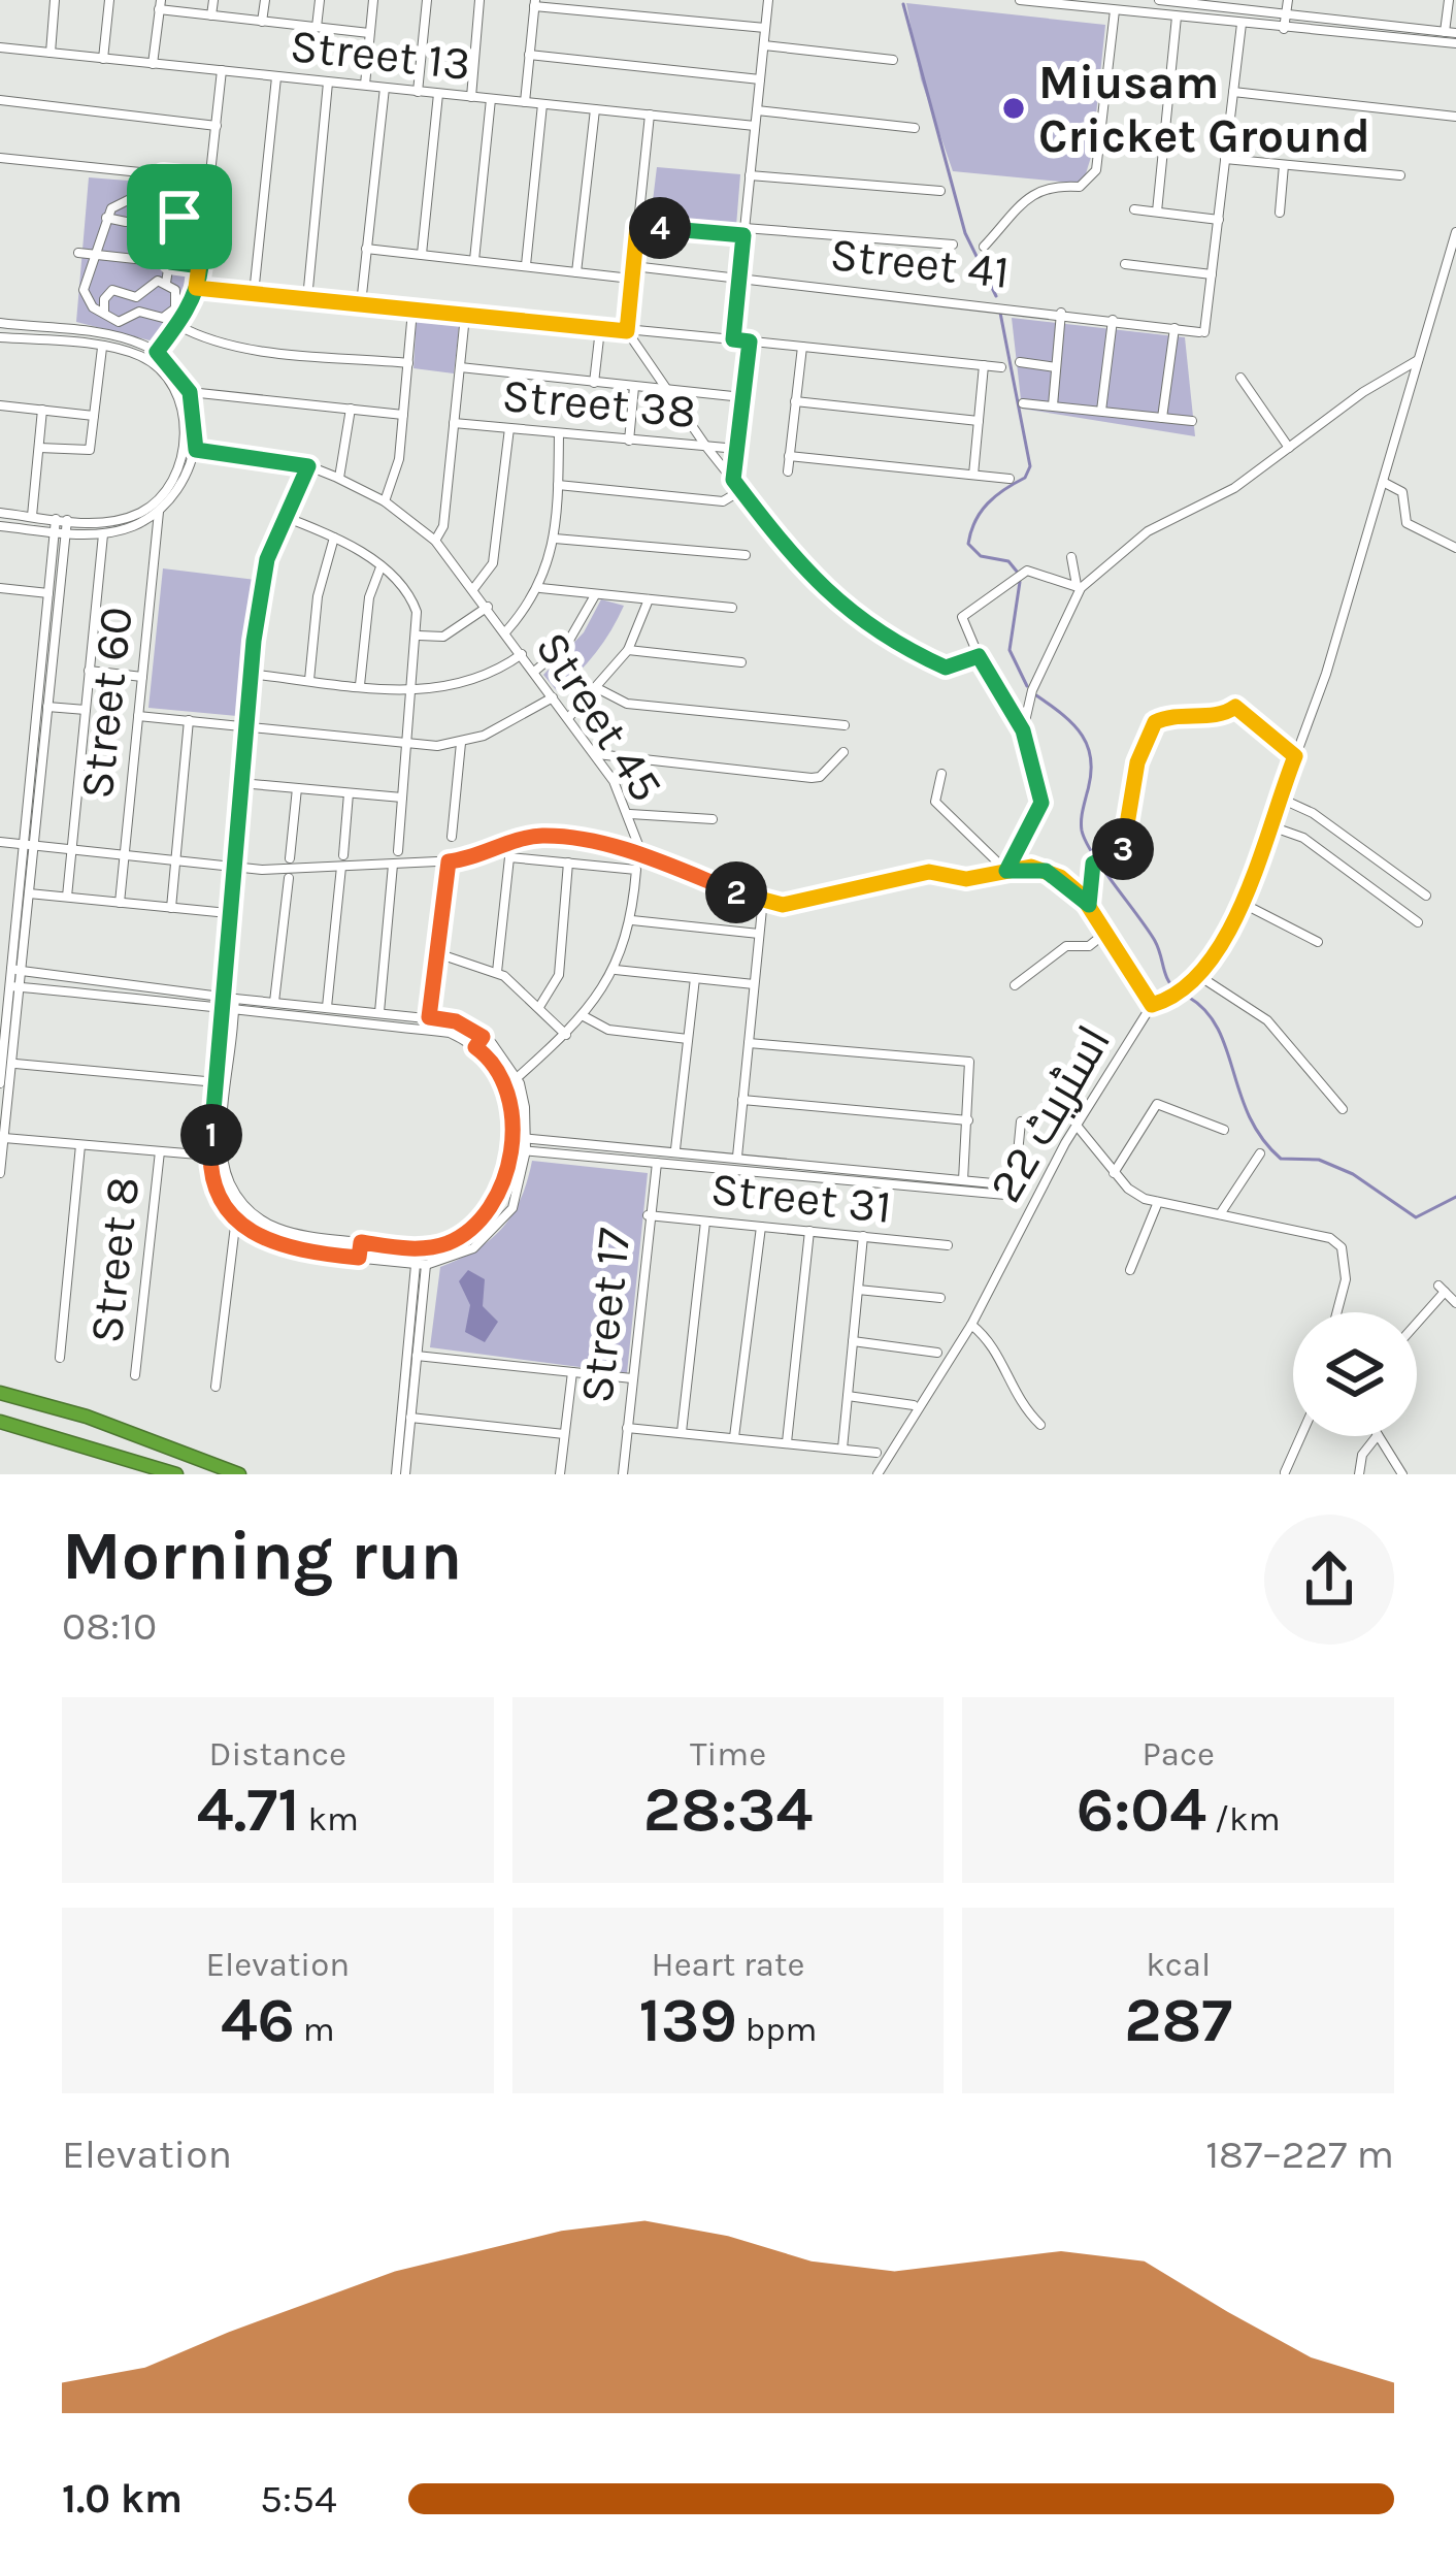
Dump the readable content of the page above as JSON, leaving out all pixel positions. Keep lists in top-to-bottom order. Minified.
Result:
{"streets":{"street":["Street 13","Street 41","Street 38","Street 60","Street 45","اسٹریٹ 22","Street 31","Street 8","Street 17"]},"crossings":[["Street 45","اسٹریٹ 22"],["Street 31","Street 17"]],"places":["Miusam Cricket Ground"],"page":{"pins":["4","3","2","1"],"heading":["Morning run","08:10"],"stats":[["Distance","4.71 km"],["Time","28:34"],["Pace","6:04 /km"],["Elevation","46 m"],["Heart rate","139 bpm"],["kcal","287"]],"chart":["Elevation","187–227 m"],"list":[{"name":"1.0 km","note":"5:54"}]}}
